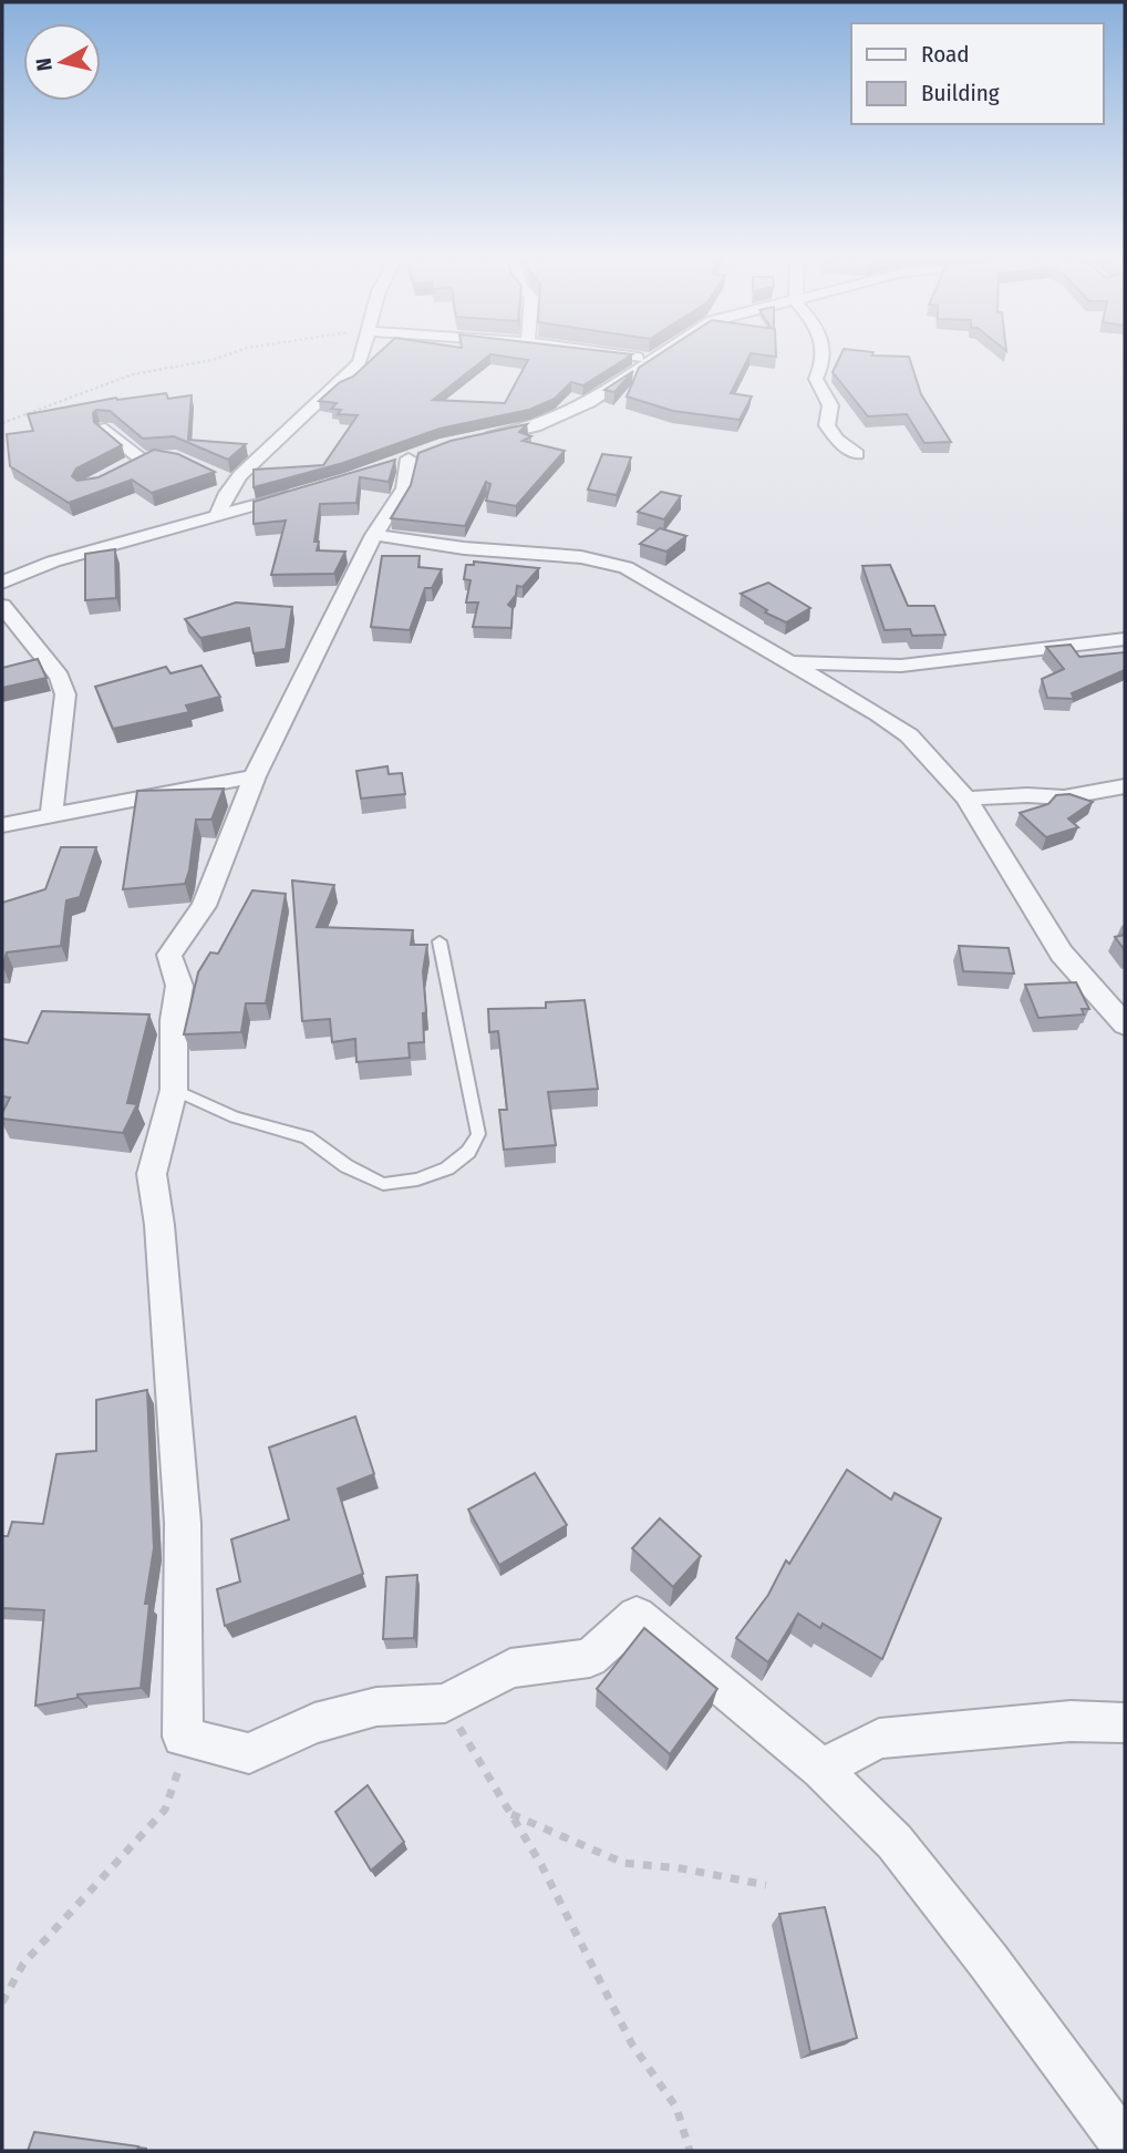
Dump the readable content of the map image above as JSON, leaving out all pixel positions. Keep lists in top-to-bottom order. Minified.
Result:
{"legend":["Road","Building"],"north":"left"}
